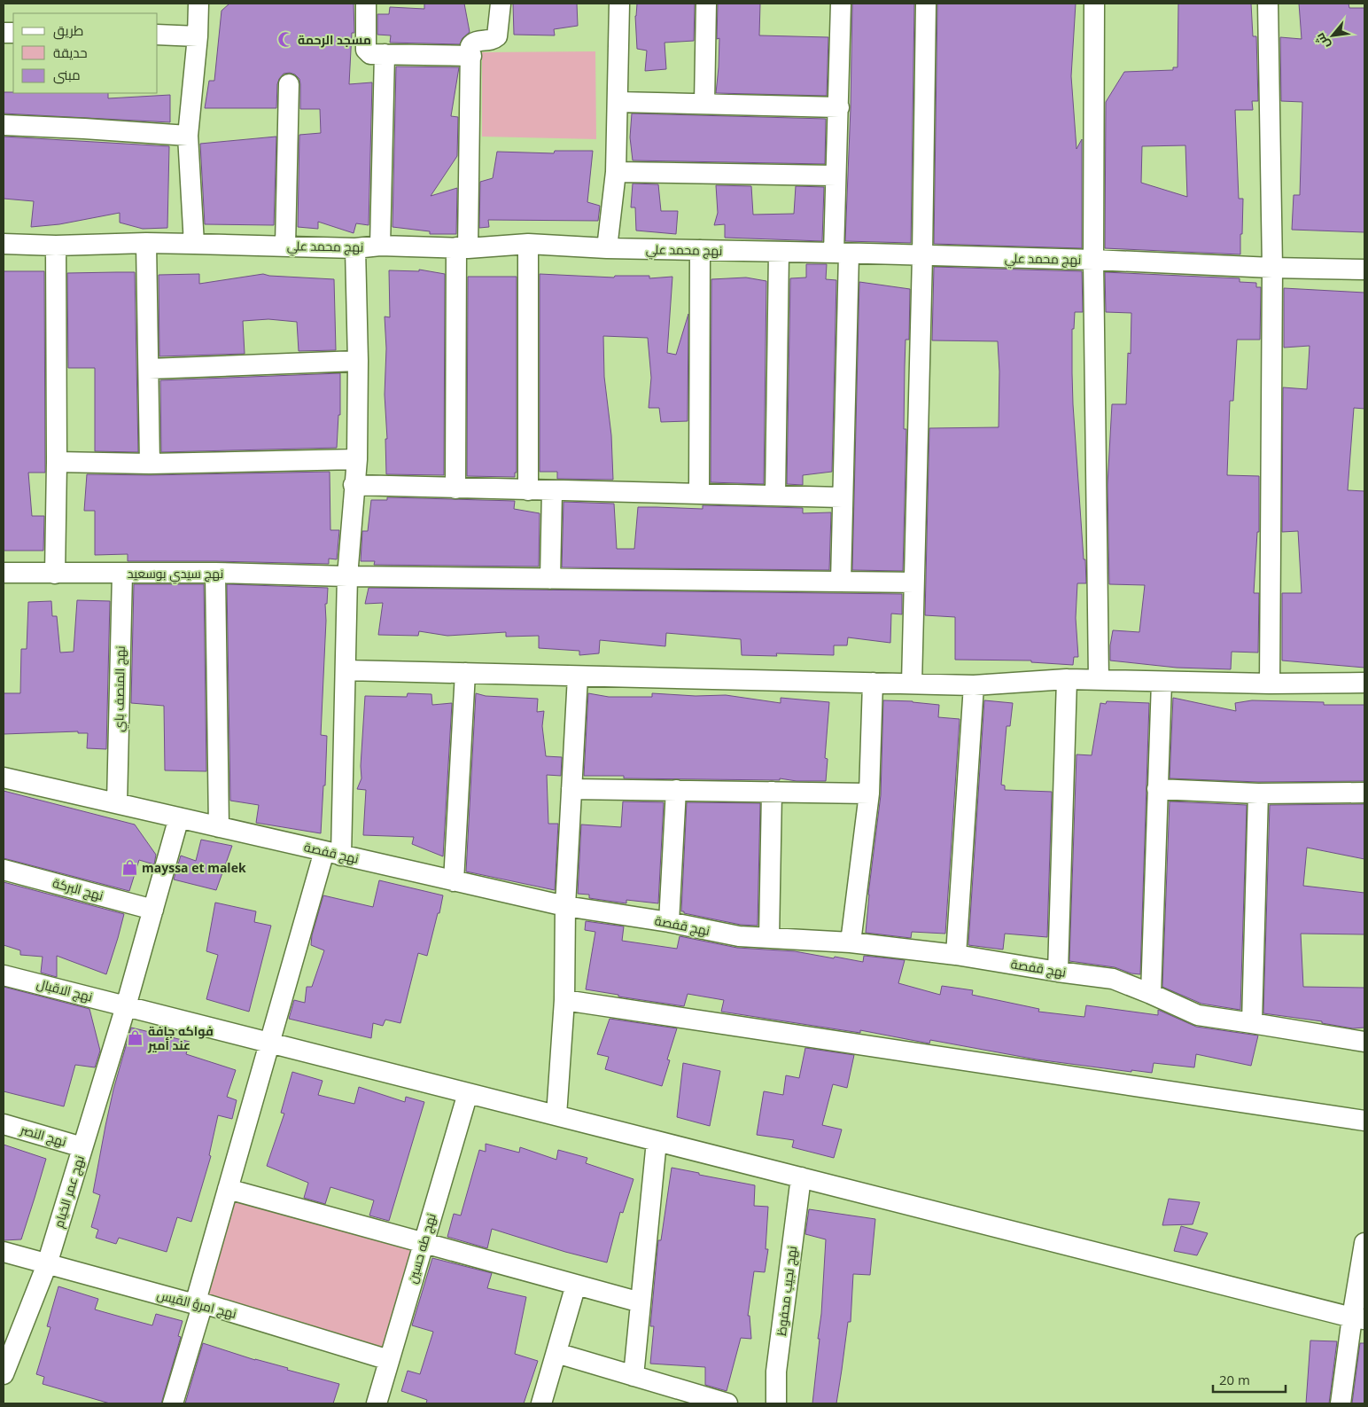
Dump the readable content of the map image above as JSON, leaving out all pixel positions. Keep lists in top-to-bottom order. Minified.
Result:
{"streets":{"street":["نهج محمد علي","نهج سيدي بوسعيد","نهج المنصف باي","نهج قفصة","نهج البركة","نهج الاقبال","نهج النصر","نهج عمر الخيام","نهج طه حسين","نهج نجيب محفوظ","نهج امرؤ القيس"]},"crossings":[["نهج سيدي بوسعيد","نهج المنصف باي"],["نهج المنصف باي","نهج قفصة"],["نهج قفصة","نهج عمر الخيام"],["نهج البركة","نهج عمر الخيام"],["نهج الاقبال","نهج عمر الخيام"],["نهج الاقبال","نهج طه حسين"],["نهج الاقبال","نهج نجيب محفوظ"],["نهج النصر","نهج عمر الخيام"],["نهج عمر الخيام","نهج امرؤ القيس"],["نهج طه حسين","نهج امرؤ القيس"]],"places":{"mosque":["مسجد الرحمة"],"shop":["mayssa et malek","فواكه جافة عند أمير"]},"legend":["طريق","حديقة","مبنى"],"scale_bar":"20 m","north":"bottom left"}
